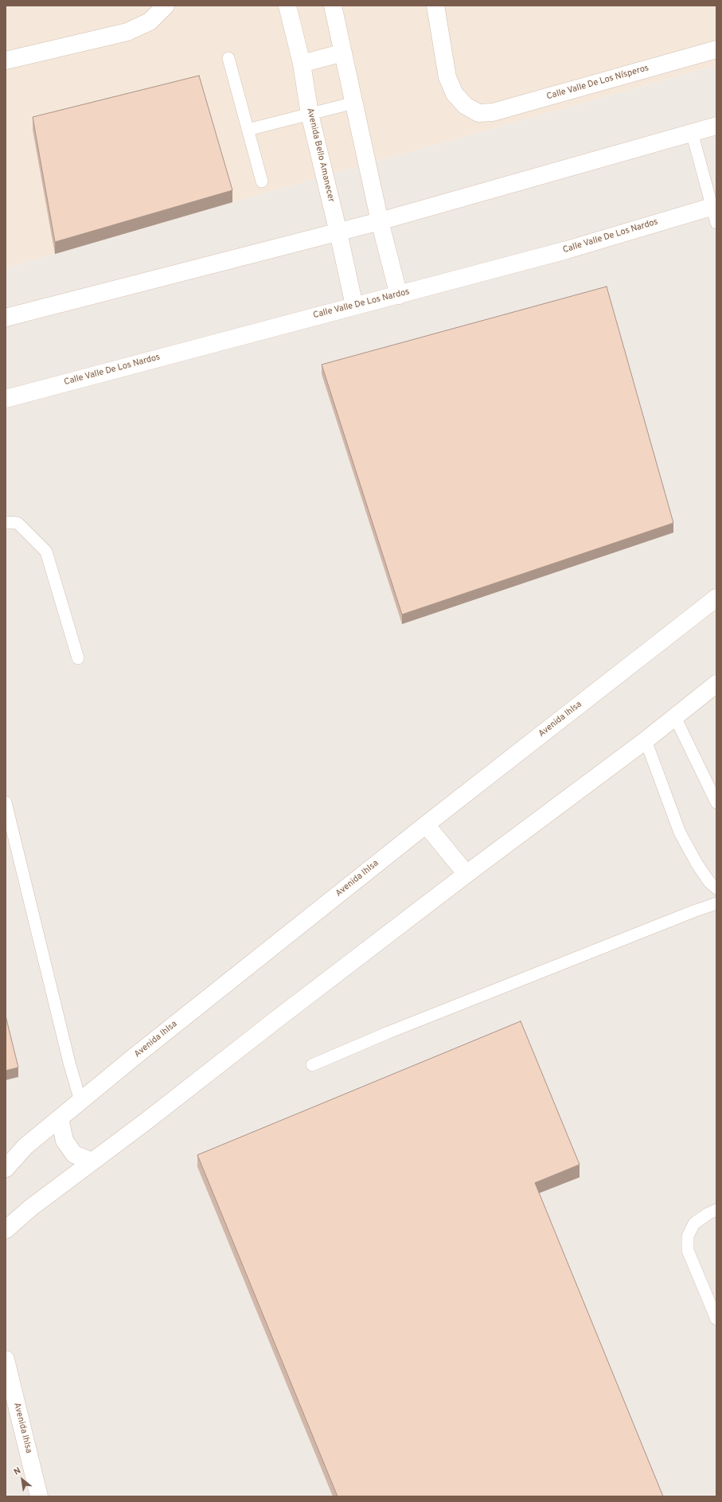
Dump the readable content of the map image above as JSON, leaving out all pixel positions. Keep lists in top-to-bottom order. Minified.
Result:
{"streets":{"street":["Calle Valle De Los Nísperos","Avenida Bello Amanecer","Calle Valle De Los Nardos","Avenida Ihlsa"]},"crossings":[["Avenida Bello Amanecer","Calle Valle De Los Nardos"]],"north":"top left"}
